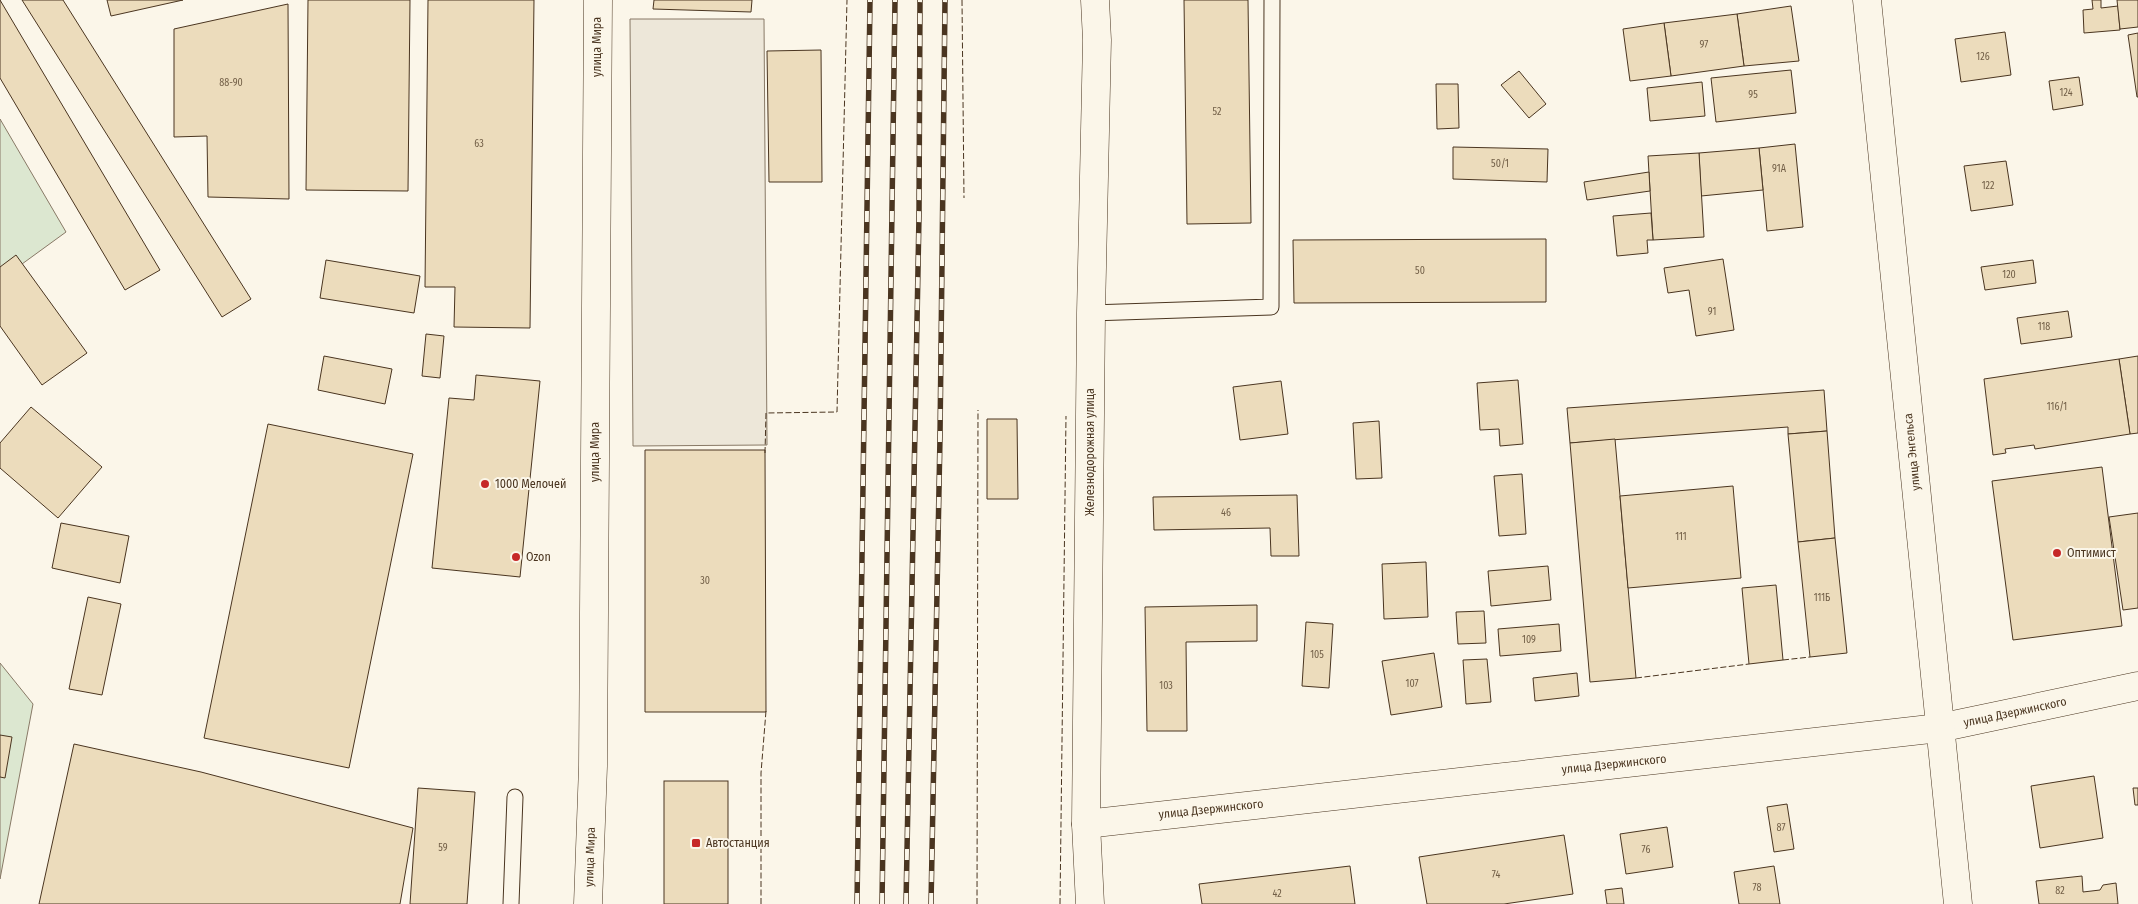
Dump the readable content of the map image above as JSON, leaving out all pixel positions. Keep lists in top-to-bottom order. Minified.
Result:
{"streets":{"street":["улица Мира","Железнодорожная улица","улица Энгельса","улица Дзержинского"]},"crossings":[["Железнодорожная улица","улица Дзержинского"],["улица Энгельса","улица Дзержинского"]],"places":{"other":["1000 Мелочей","Оптимист","Ozon"],"transit":["Автостанция"]},"house_numbers":["97","126","88-90","124","95","52","63","50/1","91А","122","50","120","91","118","116/1","46","111","30","111Б","109","105","107","103","87","59","76","74","78","82","42"]}
